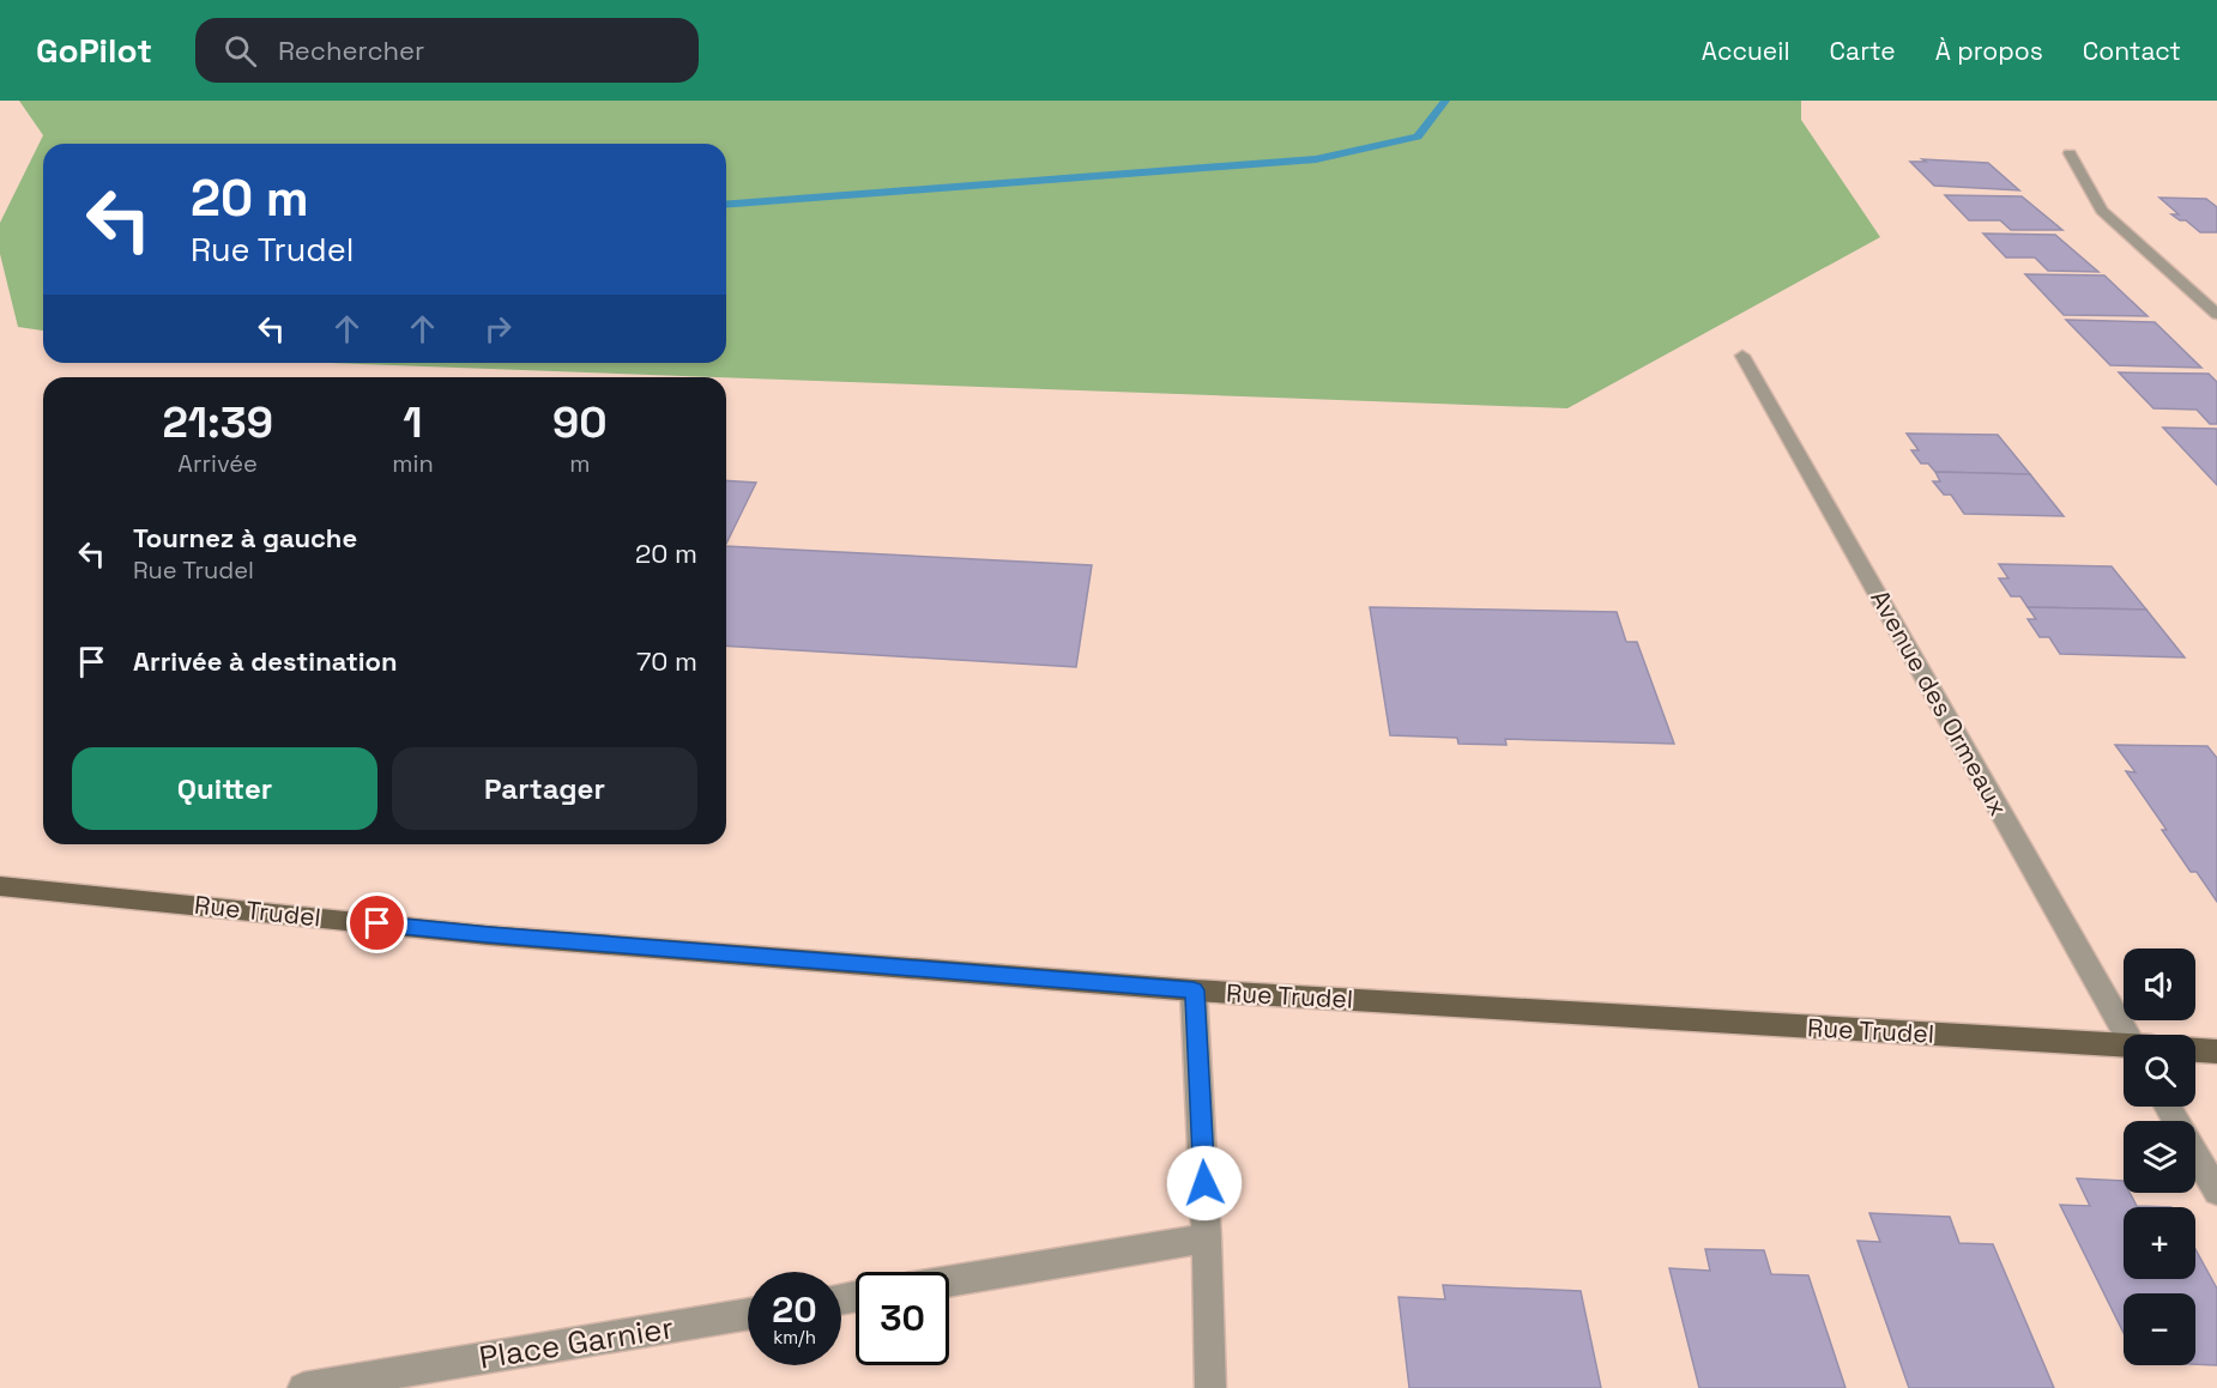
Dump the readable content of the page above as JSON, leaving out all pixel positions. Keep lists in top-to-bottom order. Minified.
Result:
{"streets":{"main road":["Rue Trudel"],"street":["Avenue des Ormeaux","Place Garnier"]},"page":{"header":"GoPilot","search":"Rechercher","nav":["Accueil","Carte","À propos","Contact"],"turn":["20 m","Rue Trudel"],"eta":["21:39","Arrivée","1","min","90","m"],"list":[{"name":"Tournez à gauche","note":"Rue Trudel","value":"20 m"},{"name":"Arrivée à destination","value":"70 m"}],"buttons":["Quitter","Partager"],"map_buttons":["+","−"],"speed":"20 km/h","limit":"30"}}
